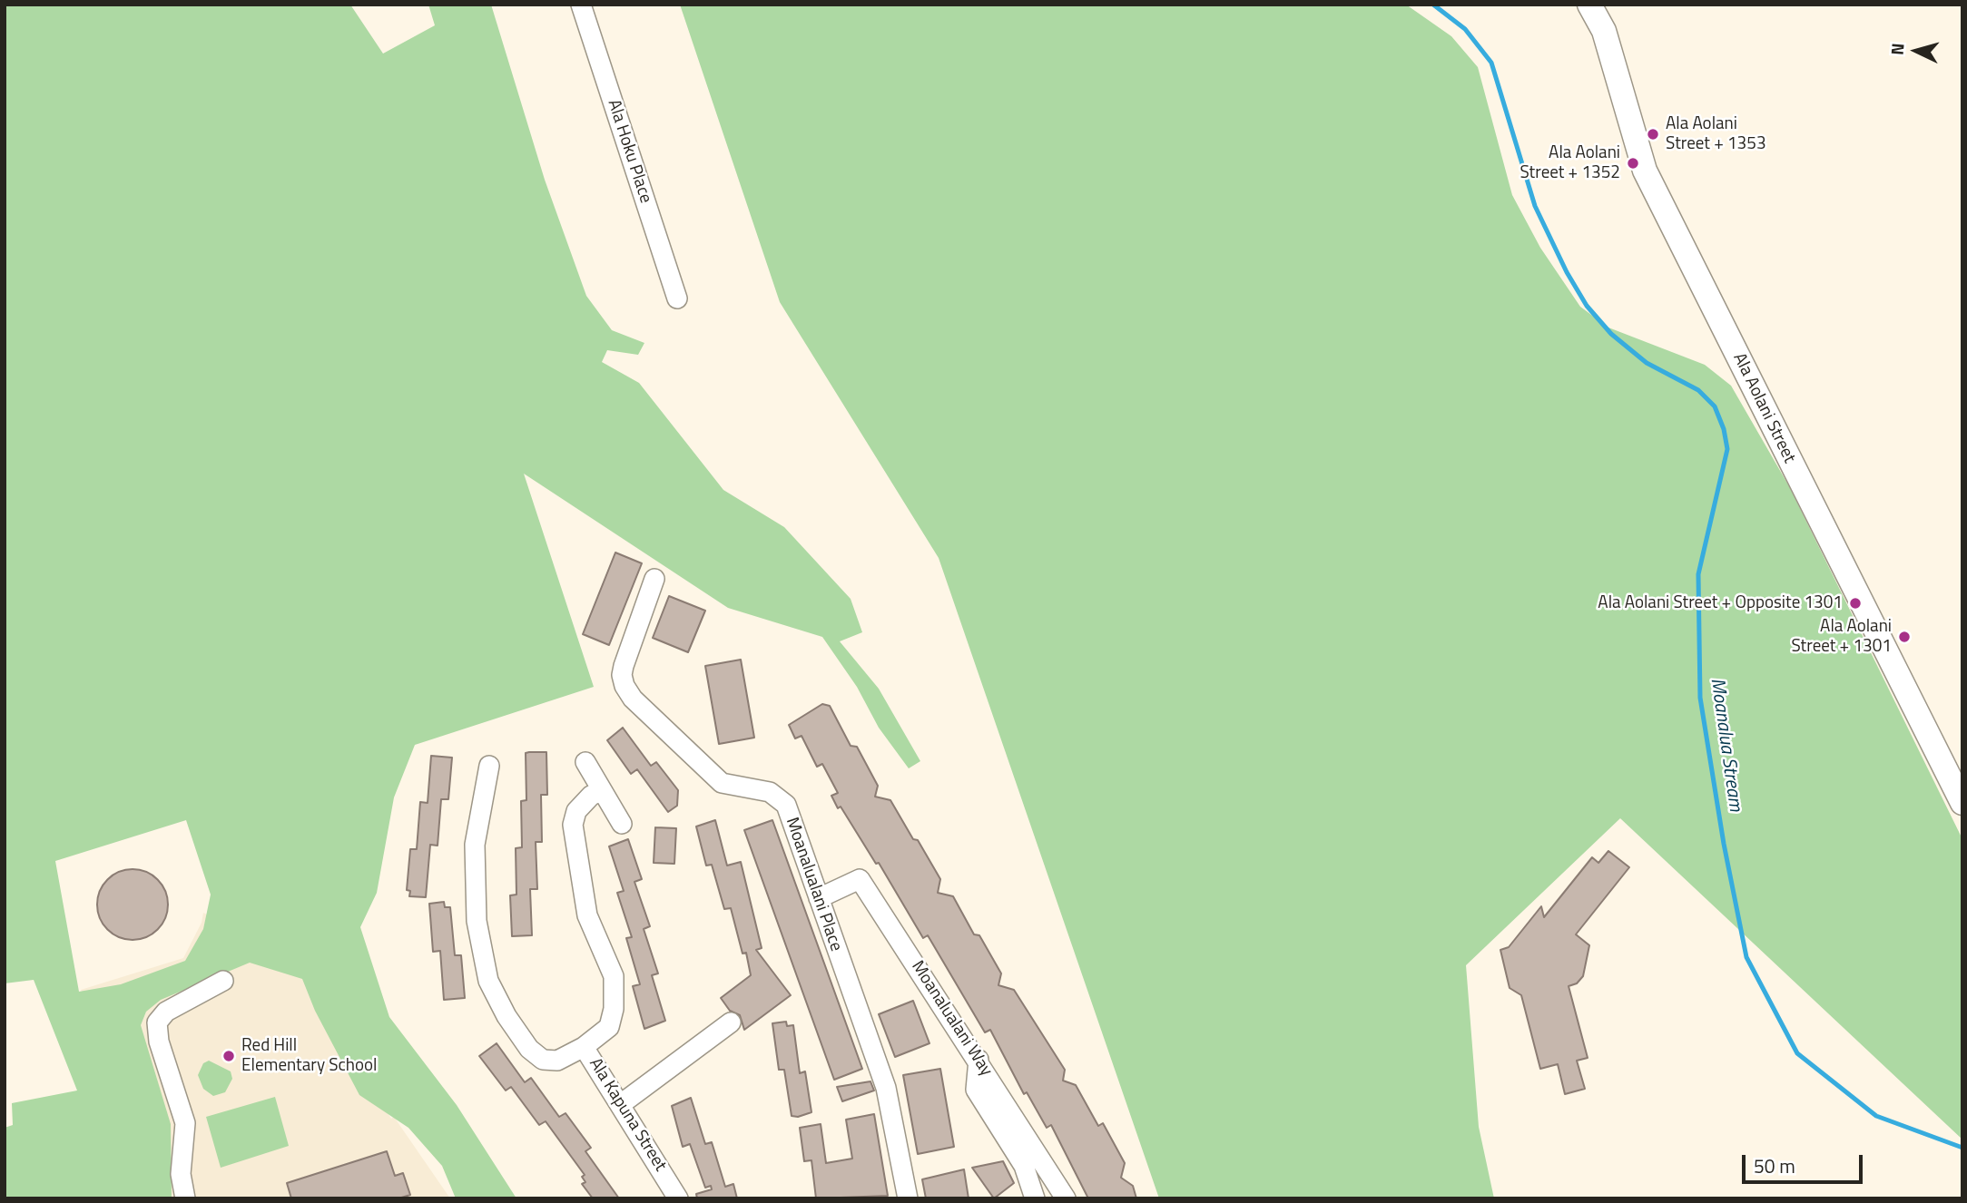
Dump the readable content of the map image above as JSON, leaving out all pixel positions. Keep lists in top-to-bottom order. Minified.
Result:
{"streets":{"street":["Ala Hoku Place","Ala Aolani Street","Moanalualani Place","Moanalualani Way","Ala Kapuna Street"]},"crossings":[["Moanalualani Place","Moanalualani Way"]],"water":["Moanalua Stream"],"places":["Ala Aolani Street + 1353","Ala Aolani Street + 1352","Ala Aolani Street + Opposite 1301","Ala Aolani Street + 1301","Red Hill Elementary School"],"scale_bar":"50 m","north":"left"}
